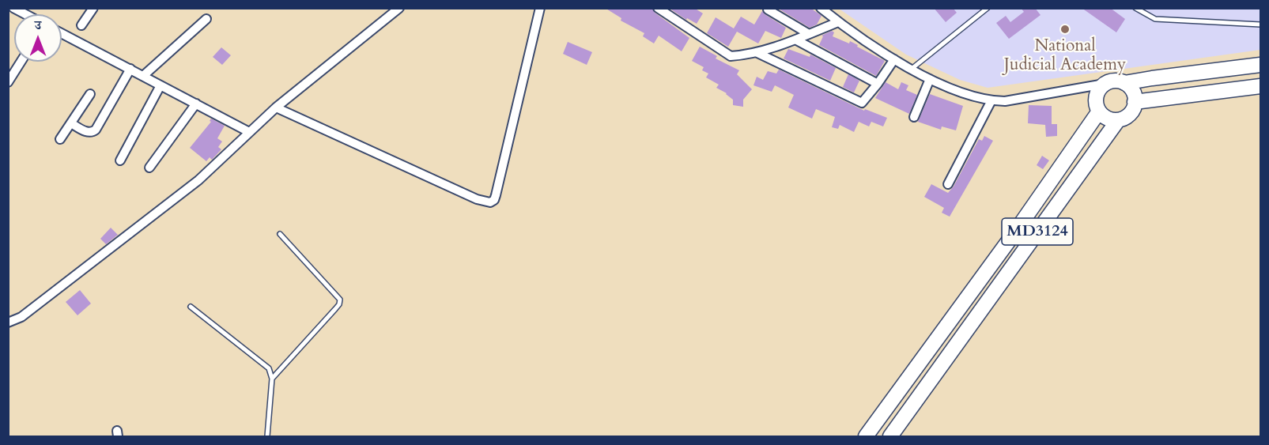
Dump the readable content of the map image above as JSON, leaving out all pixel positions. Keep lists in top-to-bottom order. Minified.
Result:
{"streets":{"main road":["MD3124"]},"places":["National Judicial Academy"],"north":"top"}
